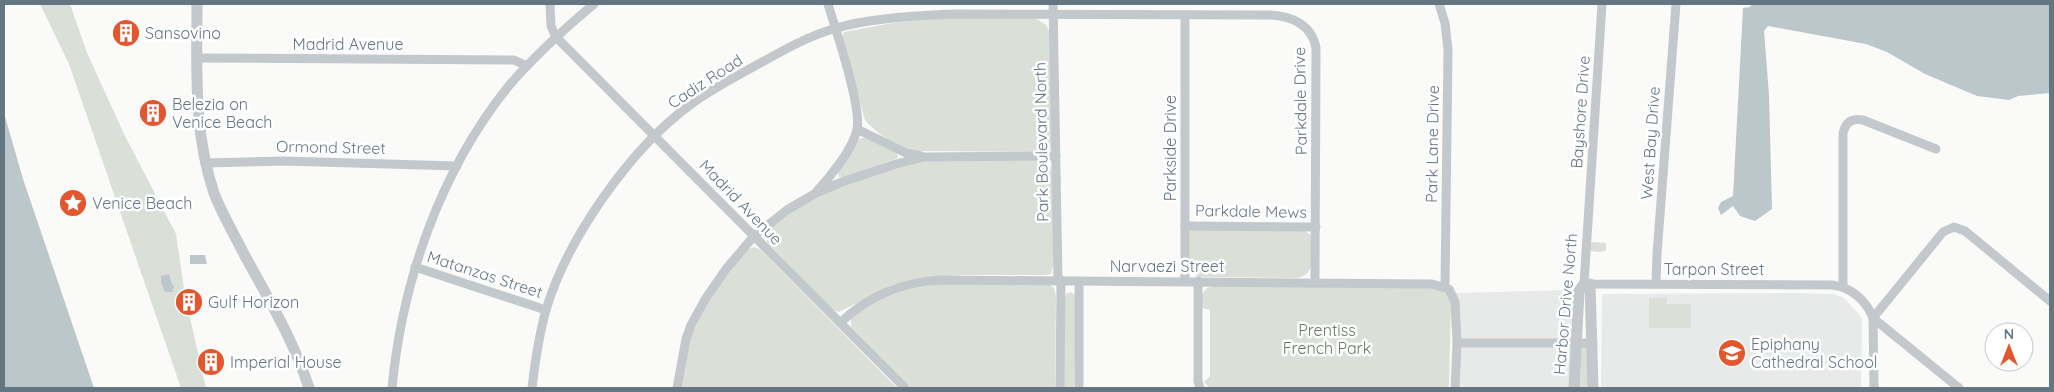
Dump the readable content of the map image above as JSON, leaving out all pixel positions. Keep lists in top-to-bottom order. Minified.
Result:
{"streets":{"street":["Madrid Avenue","Cadiz Road","Parkdale Drive","Bayshore Drive","Park Boulevard North","West Bay Drive","Park Lane Drive","Ormond Street","Parkside Drive","Parkdale Mews","Narvaezi Street","Tarpon Street","Matanzas Street","Harbor Drive North"]},"crossings":[["Madrid Avenue","Cadiz Road"],["Madrid Avenue","Narvaezi Street"],["Cadiz Road","Parkdale Drive"],["Cadiz Road","Park Boulevard North"],["Cadiz Road","Matanzas Street"],["Parkdale Drive","Park Boulevard North"],["Parkdale Drive","Parkside Drive"],["Parkdale Drive","Parkdale Mews"],["Parkdale Drive","Narvaezi Street"],["Bayshore Drive","Harbor Drive North"],["Park Boulevard North","Narvaezi Street"],["West Bay Drive","Tarpon Street"],["Park Lane Drive","Narvaezi Street"],["Parkside Drive","Parkdale Mews"],["Parkside Drive","Narvaezi Street"],["Tarpon Street","Harbor Drive North"]],"parks":["Prentiss French Park"],"places":{"building":["Sansovino","Belezia on Venice Beach","Gulf Horizon","Imperial House"],"place":["Venice Beach"],"school or university":["Epiphany Cathedral School"]},"north":"top"}
